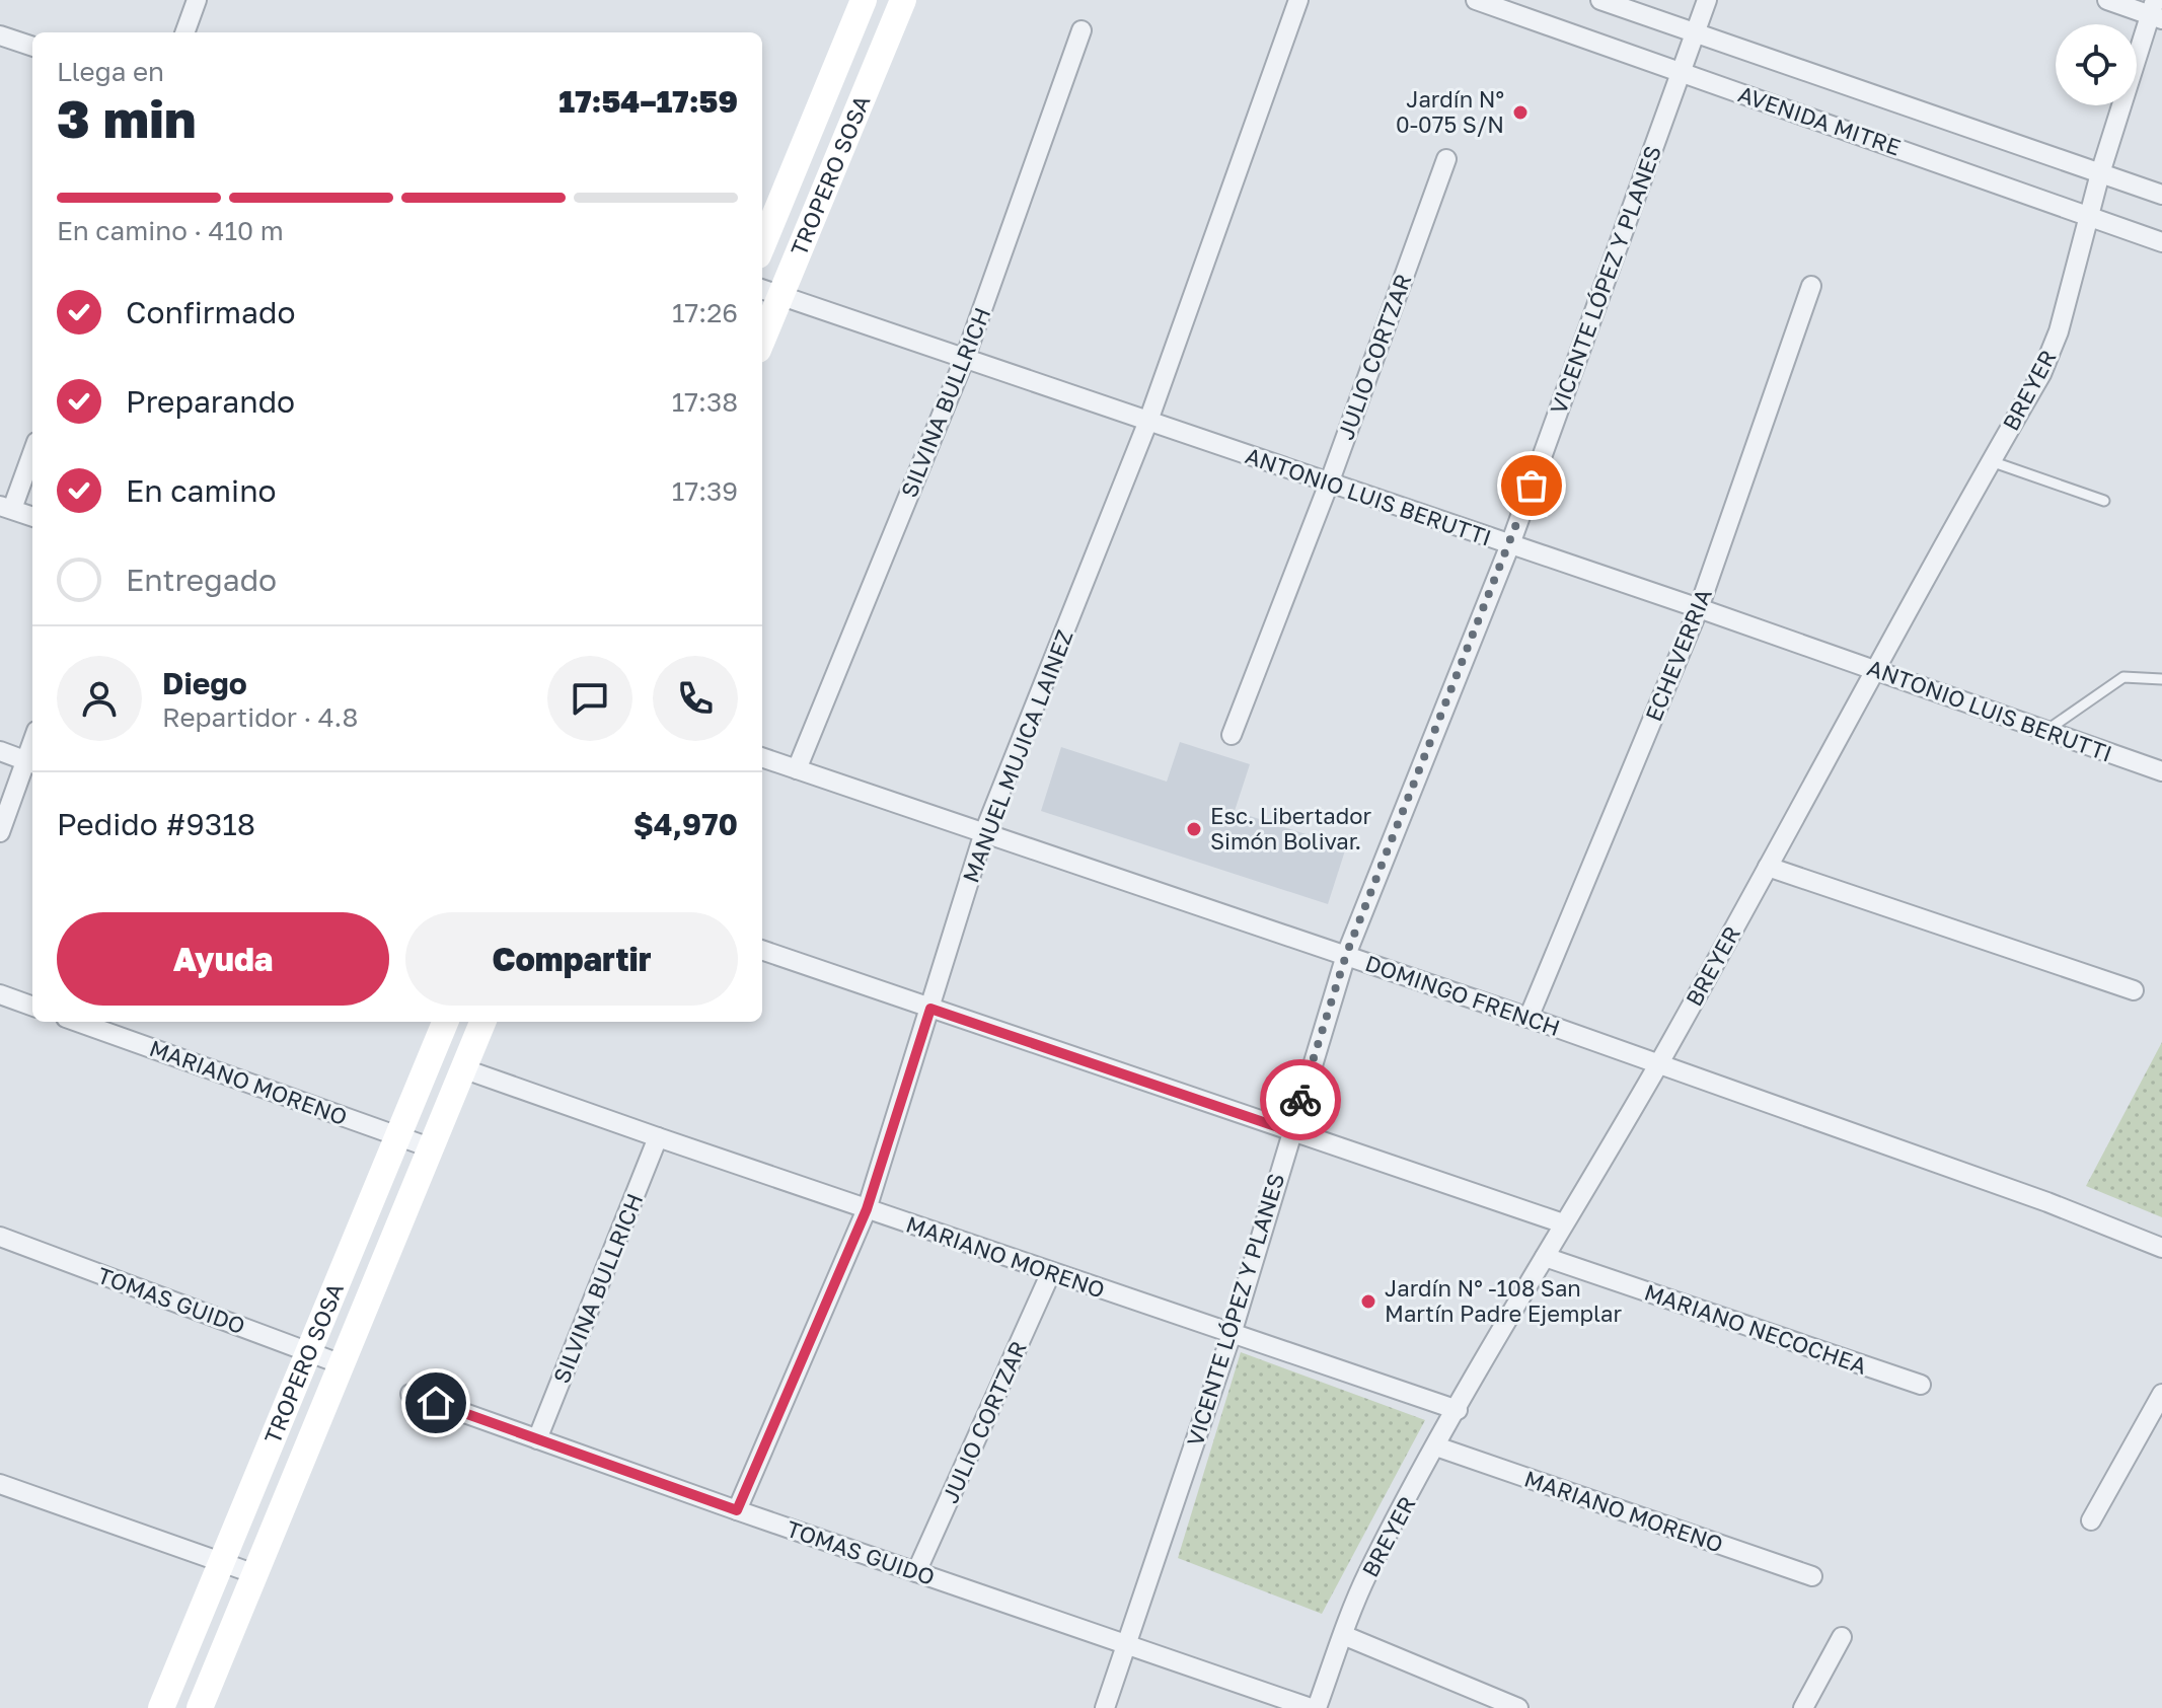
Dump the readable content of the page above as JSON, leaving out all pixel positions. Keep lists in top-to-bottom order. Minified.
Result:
{"streets":{"street":["AVENIDA MITRE","TROPERO SOSA","VICENTE LÓPEZ Y PLANES","JULIO CORTZAR","BREYER","SILVINA BULLRICH","ANTONIO LUIS BERUTTI","ECHEVERRIA","MANUEL MUJICA LAINEZ","DOMINGO FRENCH","MARIANO MORENO","TOMAS GUIDO","MARIANO NECOCHEA"]},"crossings":[["AVENIDA MITRE","VICENTE LÓPEZ Y PLANES"],["AVENIDA MITRE","BREYER"],["TROPERO SOSA","ANTONIO LUIS BERUTTI"],["TROPERO SOSA","MARIANO MORENO"],["TROPERO SOSA","TOMAS GUIDO"],["VICENTE LÓPEZ Y PLANES","ANTONIO LUIS BERUTTI"],["VICENTE LÓPEZ Y PLANES","DOMINGO FRENCH"],["VICENTE LÓPEZ Y PLANES","MARIANO MORENO"],["VICENTE LÓPEZ Y PLANES","TOMAS GUIDO"],["JULIO CORTZAR","ANTONIO LUIS BERUTTI"],["JULIO CORTZAR","MARIANO MORENO"],["JULIO CORTZAR","TOMAS GUIDO"],["BREYER","ANTONIO LUIS BERUTTI"],["BREYER","DOMINGO FRENCH"],["BREYER","MARIANO MORENO"],["BREYER","TOMAS GUIDO"],["BREYER","MARIANO NECOCHEA"],["SILVINA BULLRICH","ANTONIO LUIS BERUTTI"],["SILVINA BULLRICH","DOMINGO FRENCH"],["SILVINA BULLRICH","MARIANO MORENO"],["SILVINA BULLRICH","TOMAS GUIDO"],["ANTONIO LUIS BERUTTI","ECHEVERRIA"],["ANTONIO LUIS BERUTTI","MANUEL MUJICA LAINEZ"],["ECHEVERRIA","DOMINGO FRENCH"],["MANUEL MUJICA LAINEZ","DOMINGO FRENCH"],["MANUEL MUJICA LAINEZ","MARIANO MORENO"],["MANUEL MUJICA LAINEZ","TOMAS GUIDO"]],"places":["Jardín N° 0-075 S/N","Esc. Libertador Simón Bolivar.","Jardín N° -108 San Martín Padre Ejemplar"],"page":{"heading":["3 min","Llega en","17:54–17:59"],"panel":["Diego","Repartidor · 4.8","Pedido #9318","$4,970"],"bar":"En camino · 410 m","list":[["Confirmado","17:26"],["Preparando","17:38"],["En camino","17:39"],"Entregado"],"buttons":["Ayuda","Compartir"]}}
